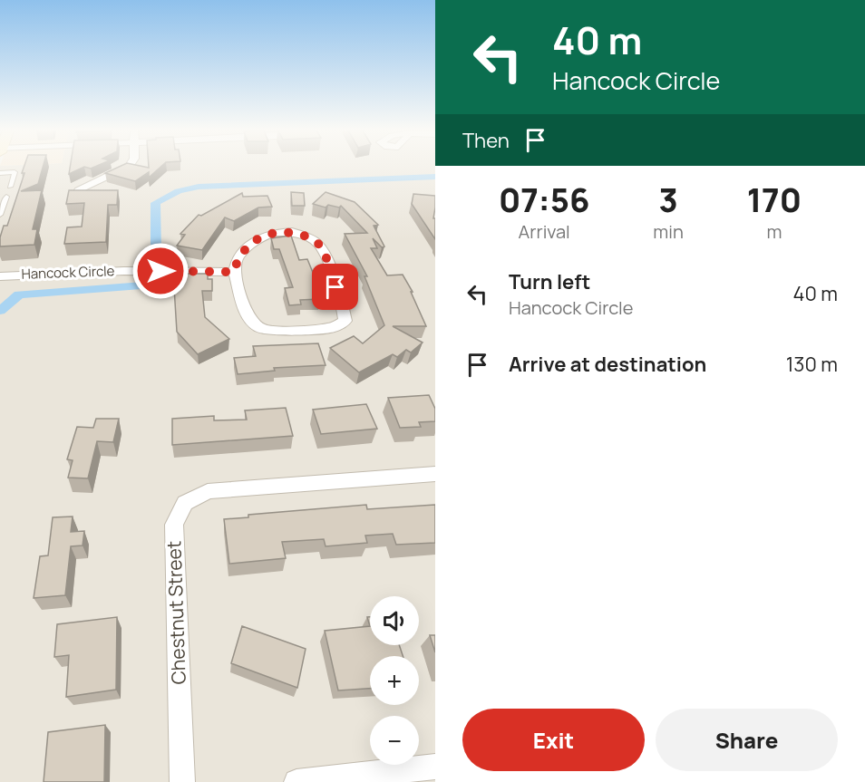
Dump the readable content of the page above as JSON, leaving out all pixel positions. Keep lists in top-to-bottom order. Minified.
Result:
{"streets":{"street":["Hancock Circle","Chestnut Street"]},"page":{"turn":["40 m","Hancock Circle"],"then":"Then","eta":["07:56","Arrival","3","min","170","m"],"list":[{"name":"Turn left","note":"Hancock Circle","value":"40 m"},{"name":"Arrive at destination","value":"130 m"}],"map_buttons":["+","−"],"buttons":["Exit","Share"]}}
